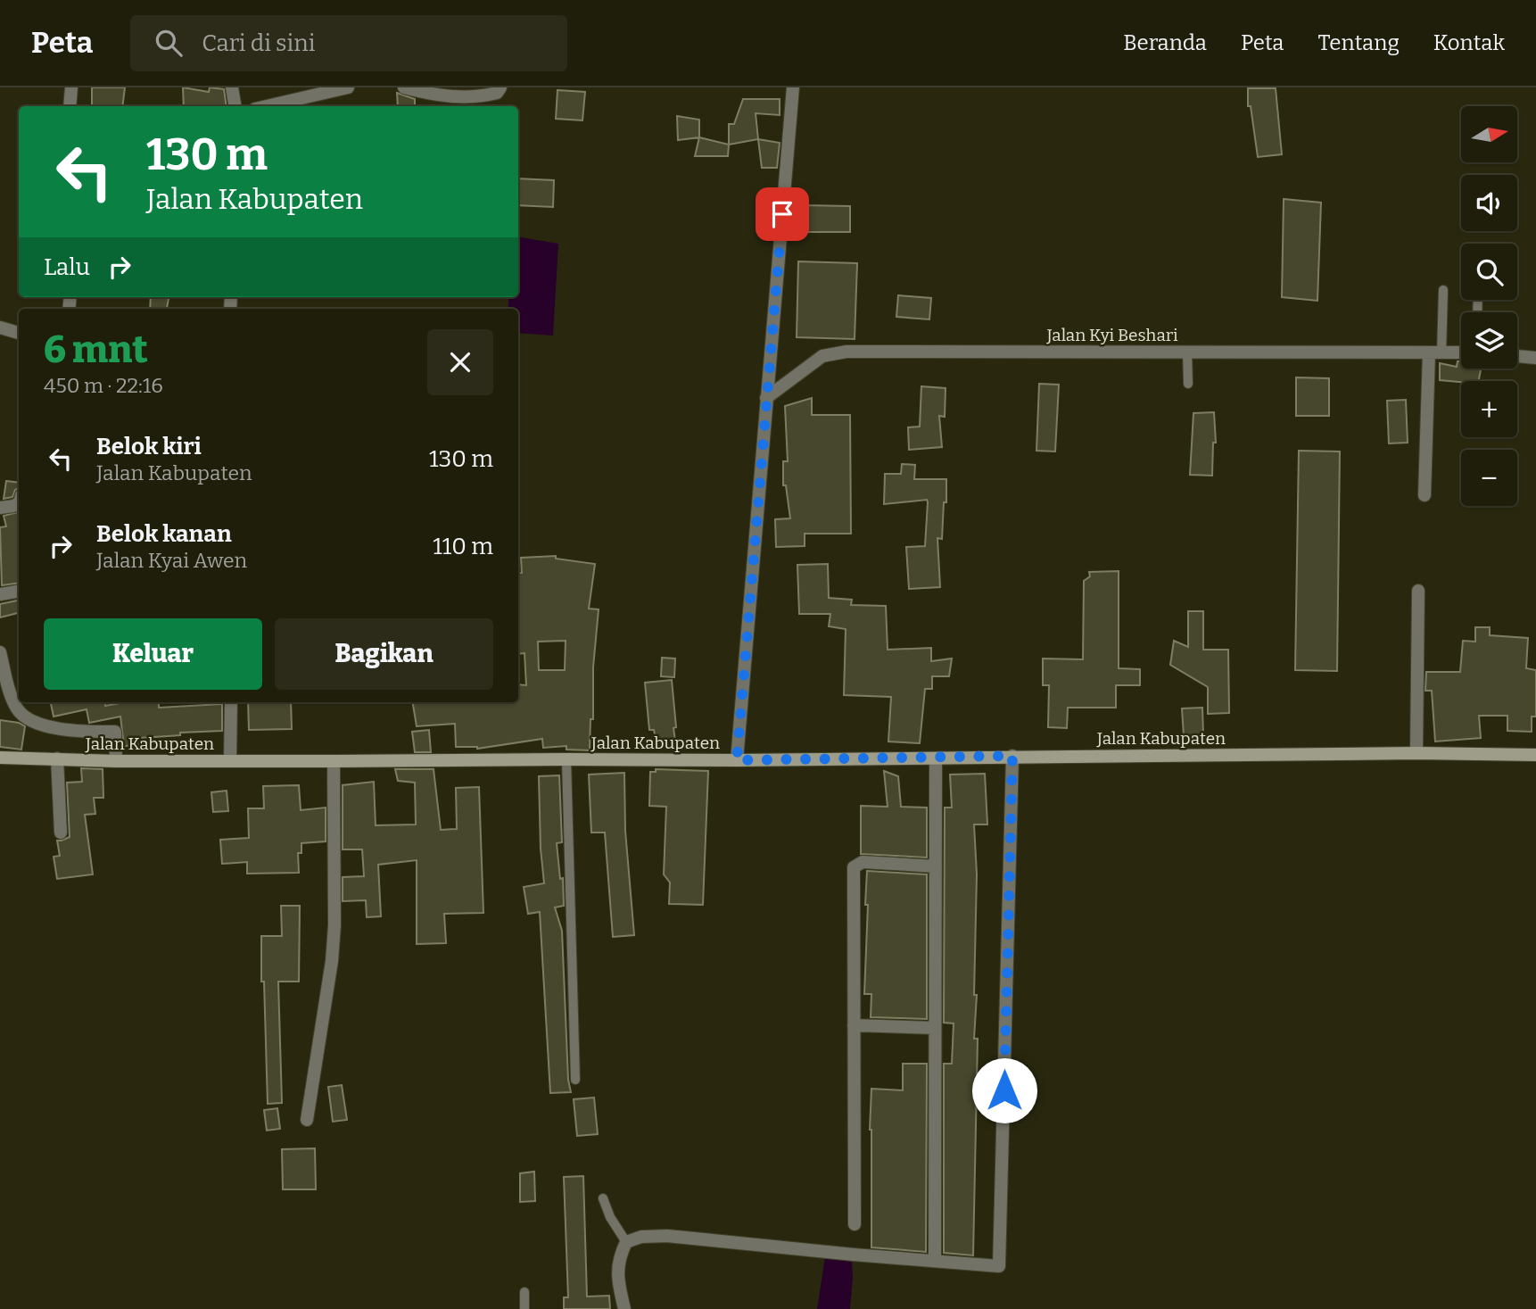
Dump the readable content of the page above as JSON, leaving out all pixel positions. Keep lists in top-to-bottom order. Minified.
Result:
{"streets":{"main road":["Jalan Kabupaten"],"street":["Jalan Kyi Beshari"]},"north":"right","page":{"header":"Peta","search":"Cari di sini","nav":["Beranda","Peta","Tentang","Kontak"],"map_buttons":["+","−"],"turn":["130 m","Jalan Kabupaten"],"then":"Lalu","heading":["6 mnt","450 m · 22:16"],"list":[{"name":"Belok kiri","note":"Jalan Kabupaten","value":"130 m"},{"name":"Belok kanan","note":"Jalan Kyai Awen","value":"110 m"}],"buttons":["Keluar","Bagikan"]}}
